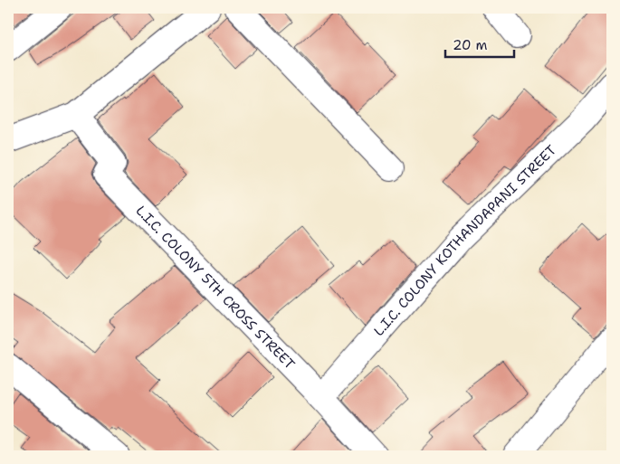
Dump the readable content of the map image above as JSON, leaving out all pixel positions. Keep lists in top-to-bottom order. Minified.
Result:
{"streets":{"street":["L.I.C. COLONY KOTHANDAPANI STREET","L.I.C. COLONY 5TH CROSS STREET"]},"crossings":[["L.I.C. COLONY KOTHANDAPANI STREET","L.I.C. COLONY 5TH CROSS STREET"]],"scale_bar":"20 m"}
